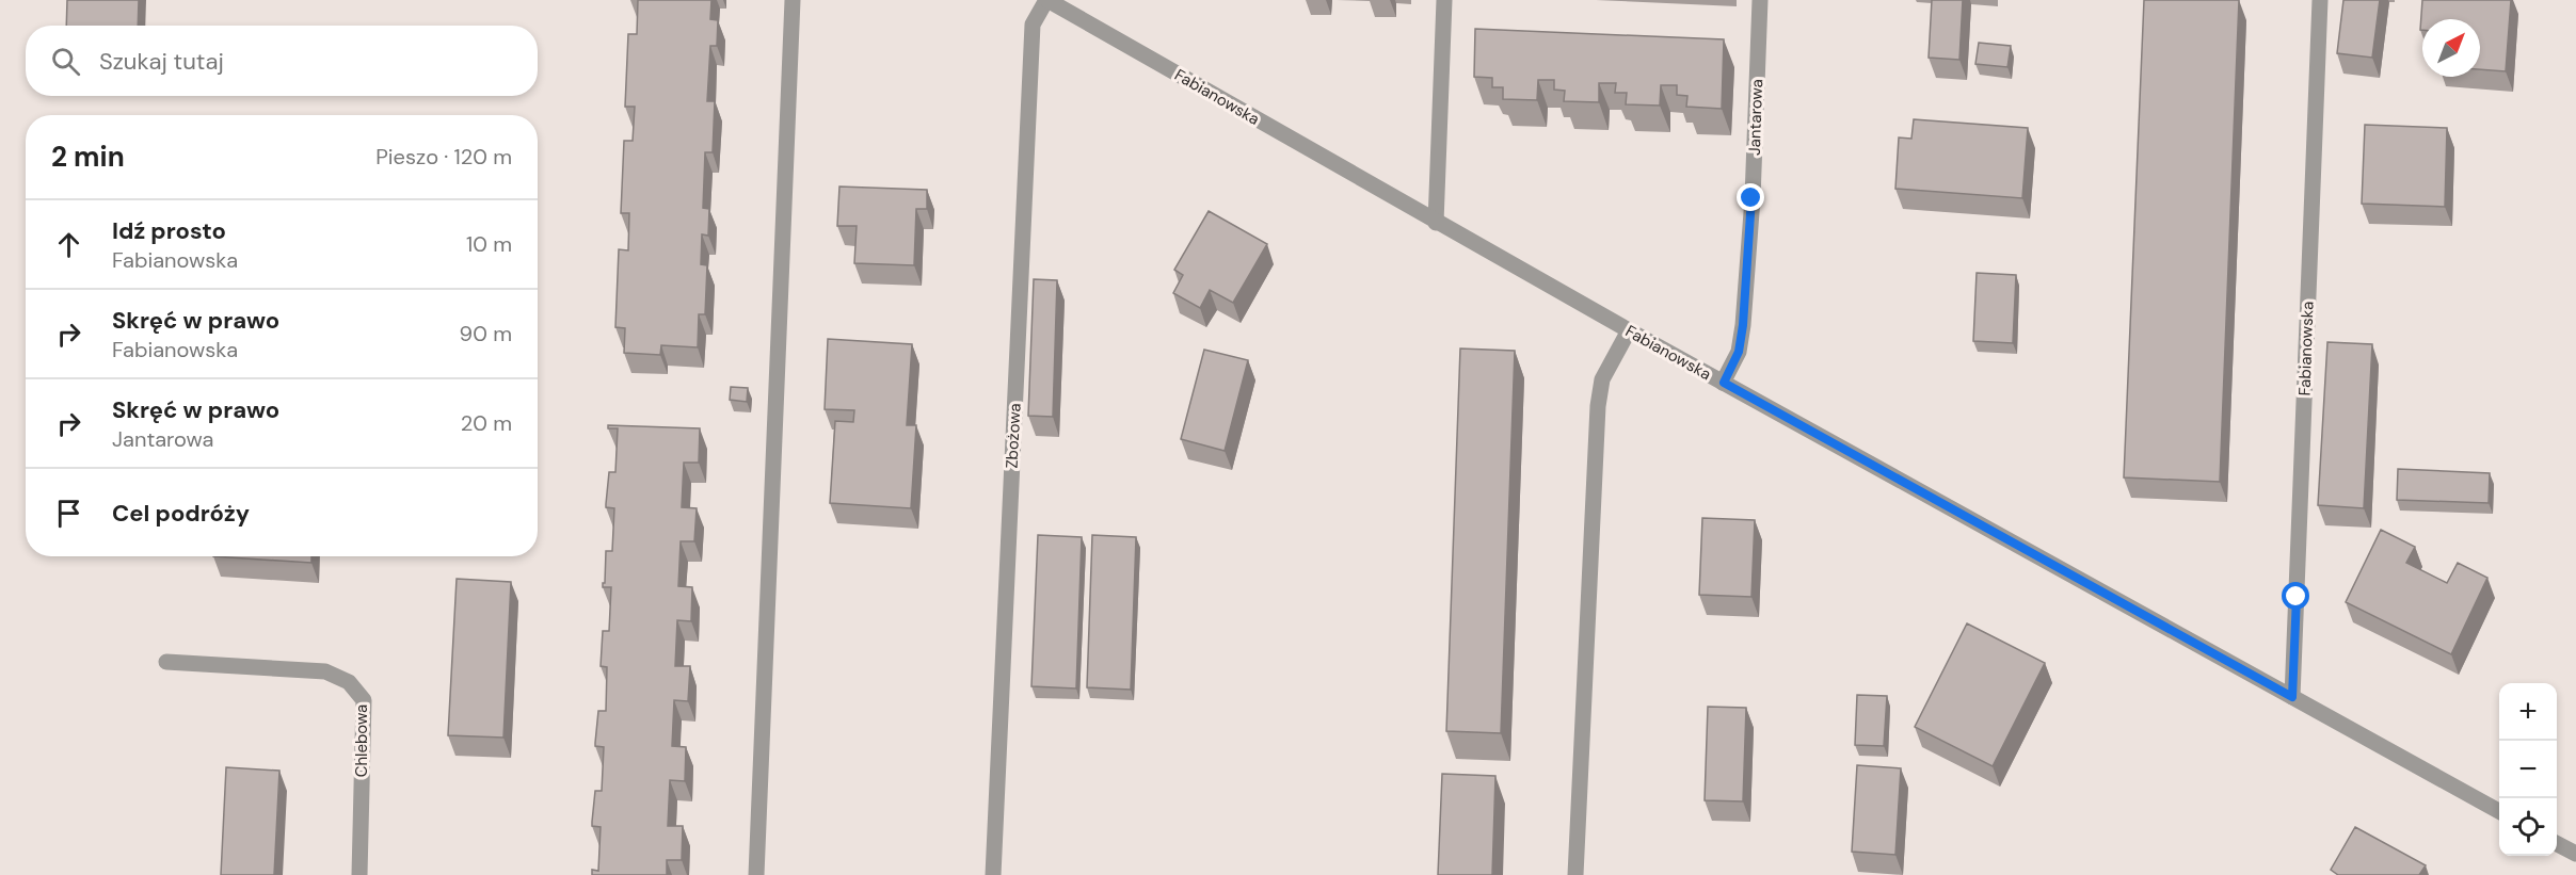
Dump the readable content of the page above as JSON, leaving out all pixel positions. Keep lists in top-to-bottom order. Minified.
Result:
{"streets":{"street":["Fabianowska","Jantarowa","Zbożowa","Chlebowa"]},"crossings":[["Fabianowska","Jantarowa"],["Fabianowska","Zbożowa"]],"north":"top right","page":{"search":"Szukaj tutaj","heading":["2 min","Pieszo · 120 m"],"list":[["Idź prosto","Fabianowska","10 m"],["Skręć w prawo","Fabianowska","90 m"],["Skręć w prawo","Jantarowa","20 m"],"Cel podróży"],"map_buttons":["+","−"]}}
